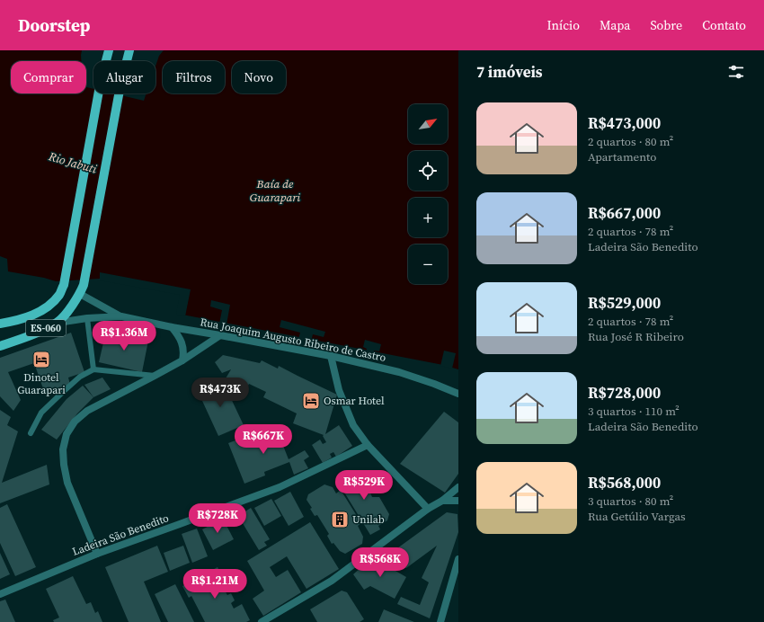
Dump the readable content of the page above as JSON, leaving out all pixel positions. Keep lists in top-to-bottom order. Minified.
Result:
{"streets":{"main road":["ES-060"],"street":["Rua Joaquim Augusto Ribeiro de Castro","Ladeira São Benedito"]},"crossings":[["ES-060","Rua Joaquim Augusto Ribeiro de Castro"]],"water":["Rio Jabuti","Baía de Guarapari"],"places":{"hotel":["Dinotel Guarapari","Osmar Hotel"],"building":["Unilab"]},"north":"top right","page":{"header":"Doorstep","nav":["Início","Mapa","Sobre","Contato"],"heading":"7 imóveis","chip":["Comprar","Alugar","Filtros","Novo"],"list":[{"name":"R$473,000","note":"2 quartos · 80 m² · Apartamento"},{"name":"R$667,000","note":"2 quartos · 78 m² · Ladeira São Benedito"},{"name":"R$529,000","note":"2 quartos · 78 m² · Rua José R Ribeiro"},{"name":"R$728,000","note":"3 quartos · 110 m² · Ladeira São Benedito"},{"name":"R$568,000","note":"3 quartos · 80 m² · Rua Getúlio Vargas"}],"map_buttons":["+","−"],"price":["R$1.36M","R$473K","R$667K","R$529K","R$728K","R$568K","R$1.21M"]}}
